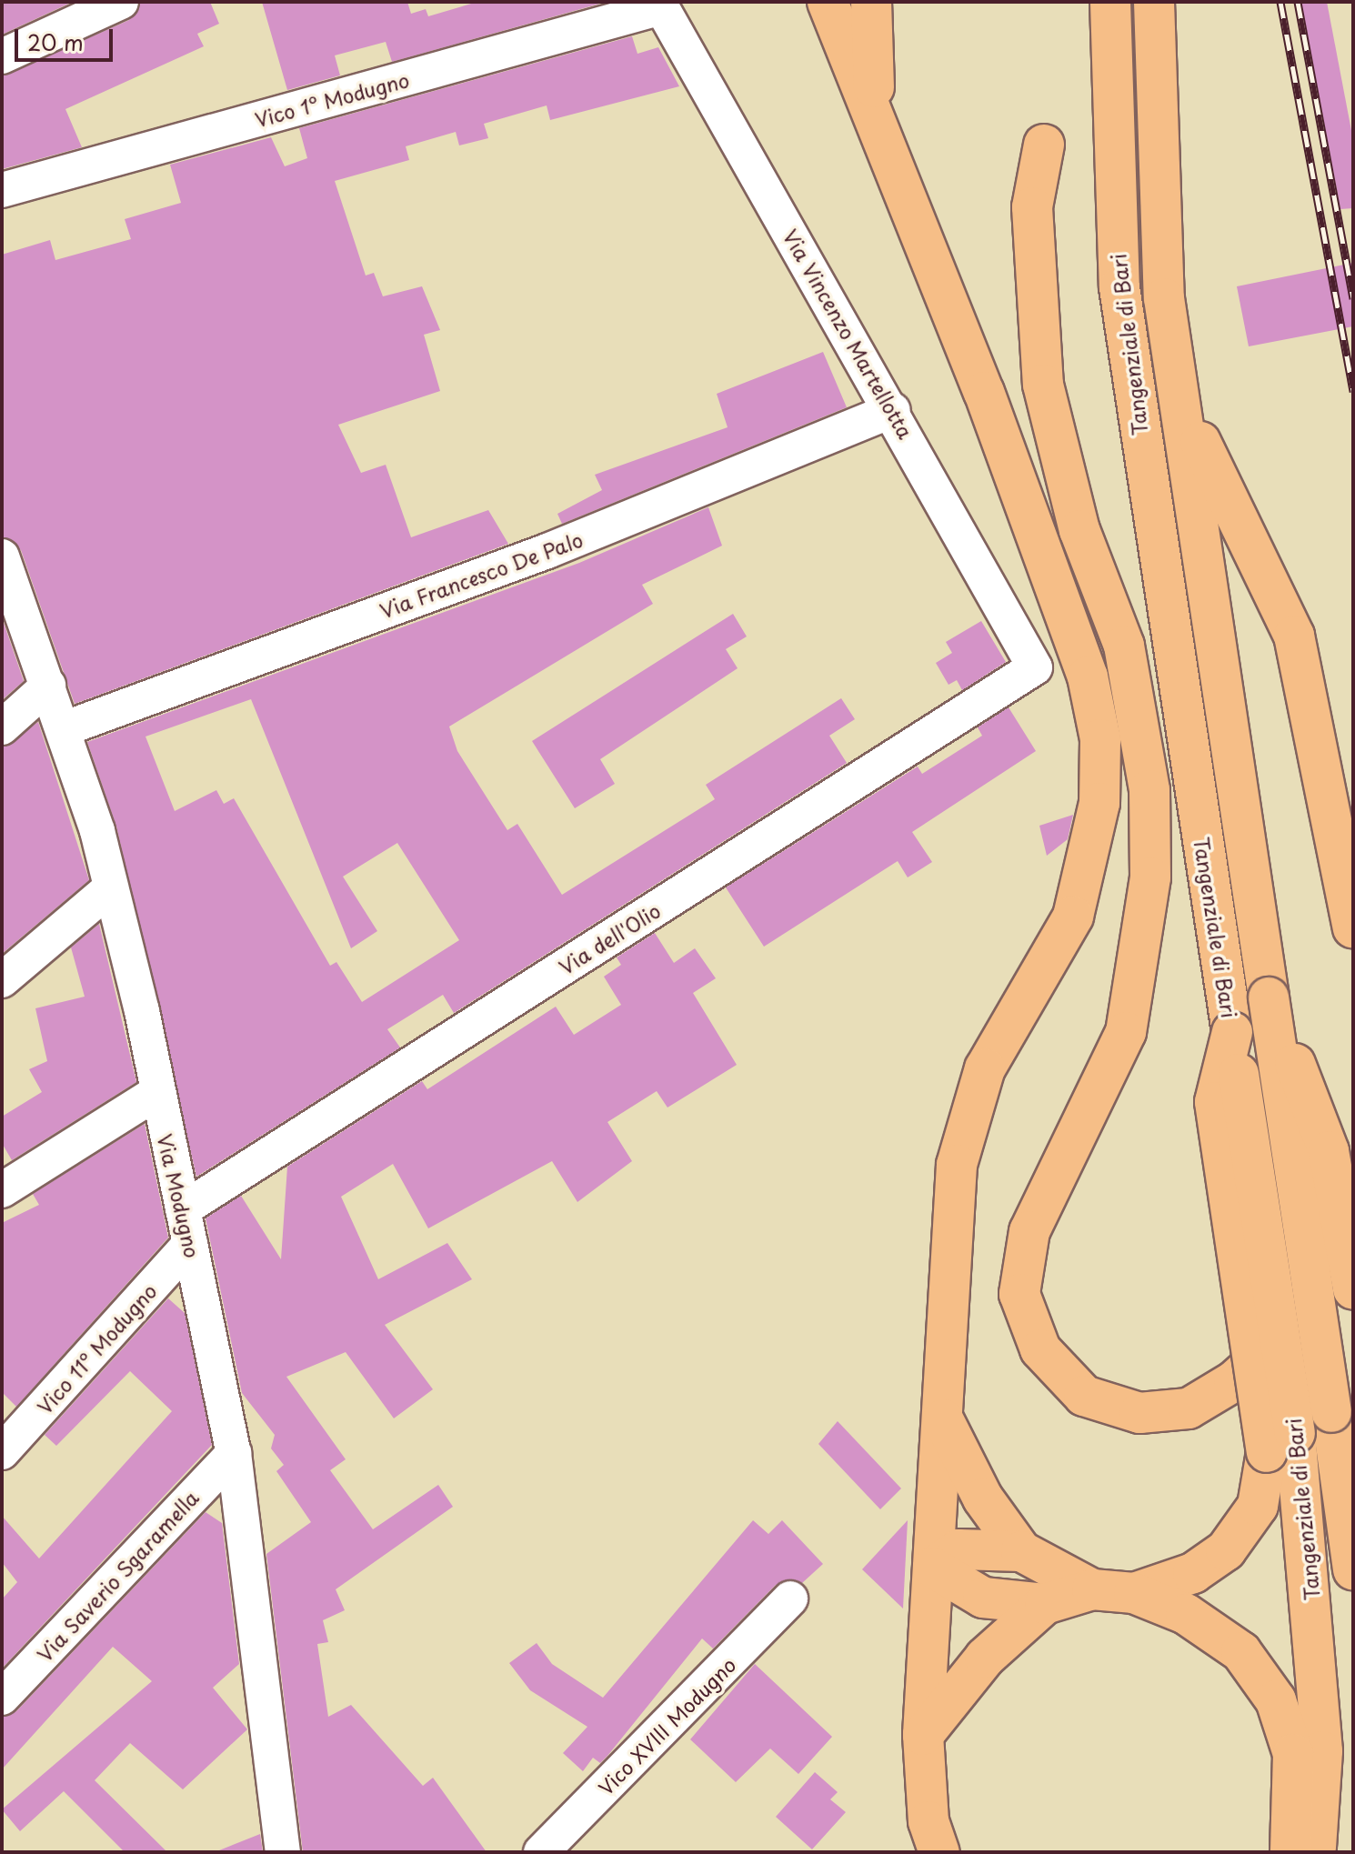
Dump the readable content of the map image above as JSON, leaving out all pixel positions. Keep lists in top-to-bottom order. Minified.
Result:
{"streets":{"highway":["Tangenziale di Bari"],"street":["Vico 1° Modugno","Via Vincenzo Martellotta","Via Francesco De Palo","Via dell'Olio","Via Modugno","Vico 11° Modugno","Via Saverio Sgaramella","Vico XVIII Modugno"]},"crossings":[["Vico 1° Modugno","Via Vincenzo Martellotta"],["Via Vincenzo Martellotta","Via Francesco De Palo"],["Via Vincenzo Martellotta","Via dell'Olio"],["Via Francesco De Palo","Via Modugno"],["Via dell'Olio","Via Modugno"],["Via Modugno","Vico 11° Modugno"],["Via Modugno","Via Saverio Sgaramella"]],"scale_bar":"20 m"}
